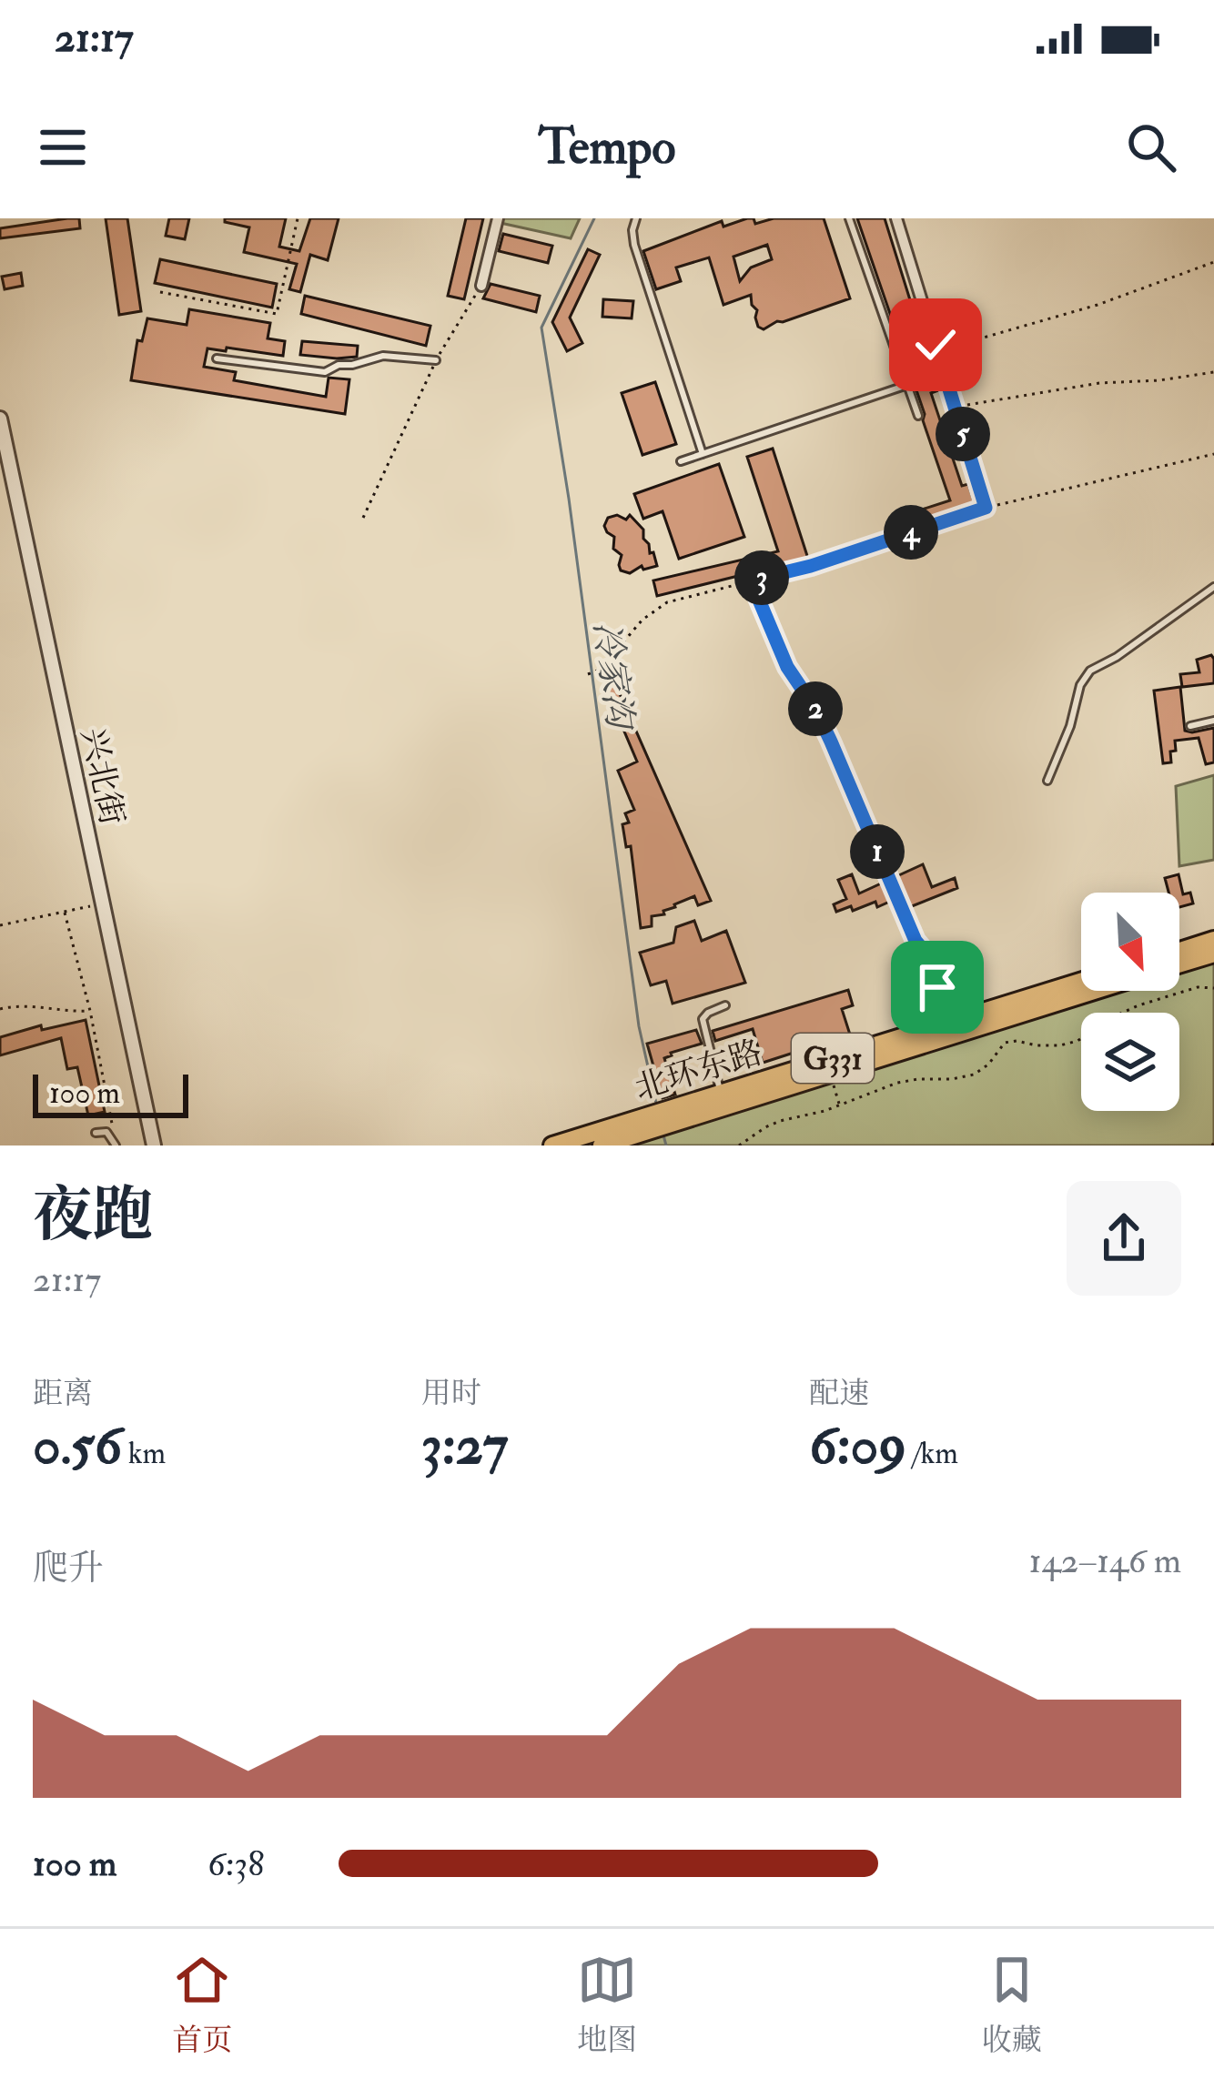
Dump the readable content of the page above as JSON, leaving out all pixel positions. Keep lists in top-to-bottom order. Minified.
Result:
{"streets":{"highway":["G331","北环东路"],"street":["兴北街"]},"water":["冷家沟"],"scale_bar":"100 m","north":"bottom right","page":{"status":"21:17","header":"Tempo","pins":["5","4","3","2","1"],"scale":"100 m","heading":["夜跑","21:17"],"stats":[["距离","0.56 km"],["用时","3:27"],["配速","6:09 /km"]],"chart":["爬升","142–146 m"],"list":[{"name":"100 m","note":"6:38"}],"tabs":["首页","地图","收藏"]}}
